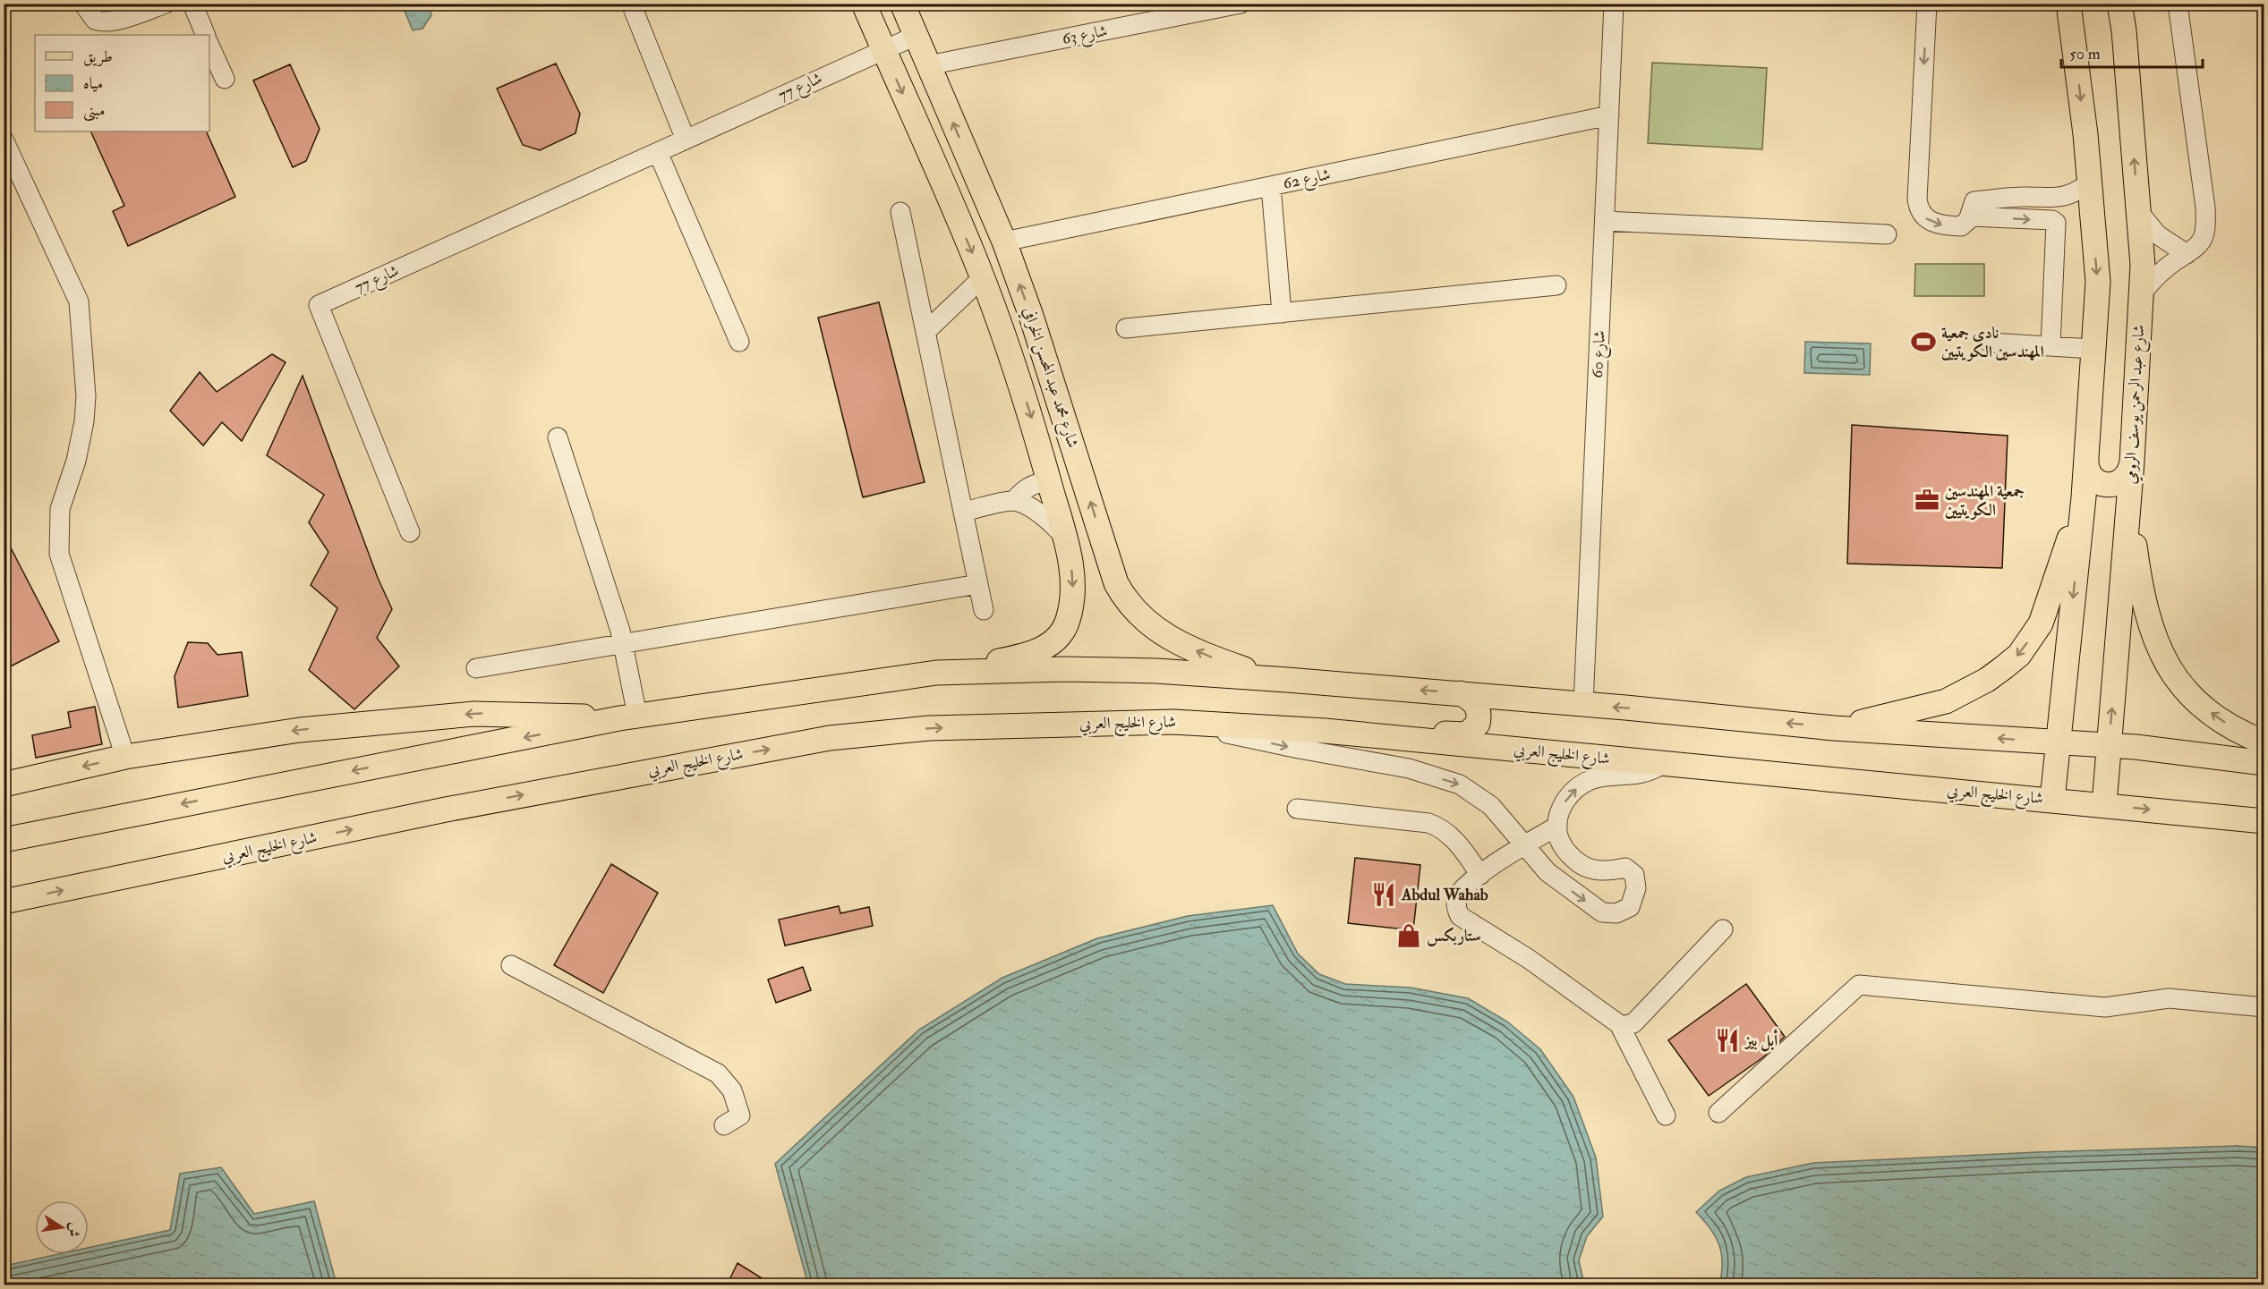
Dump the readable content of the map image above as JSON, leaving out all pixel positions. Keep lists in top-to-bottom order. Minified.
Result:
{"streets":{"main road":["شارع محمد عبد المحسن الخرافي","شارع عبد الرحمن يوسف الرومي","شارع الخليج العربي"],"street":["شارع 63","شارع 77","شارع 62","شارع 60"]},"crossings":[["شارع 63","شارع محمد عبد المحسن الخرافي"],["شارع 77","شارع محمد عبد المحسن الخرافي"],["شارع 62","شارع 60"],["شارع 62","شارع محمد عبد المحسن الخرافي"],["شارع عبد الرحمن يوسف الرومي","شارع الخليج العربي"]],"places":{"sports":["نادي جمعية المهندسين الكويتيين"],"office":["جمعية المهندسين الكويتيين"],"restaurant":["Abdul Wahab","أبل بيز"],"shop":["ستاربكس"]},"legend":["طريق","مياه","مبنى"],"scale_bar":"50 m","north":"right"}
